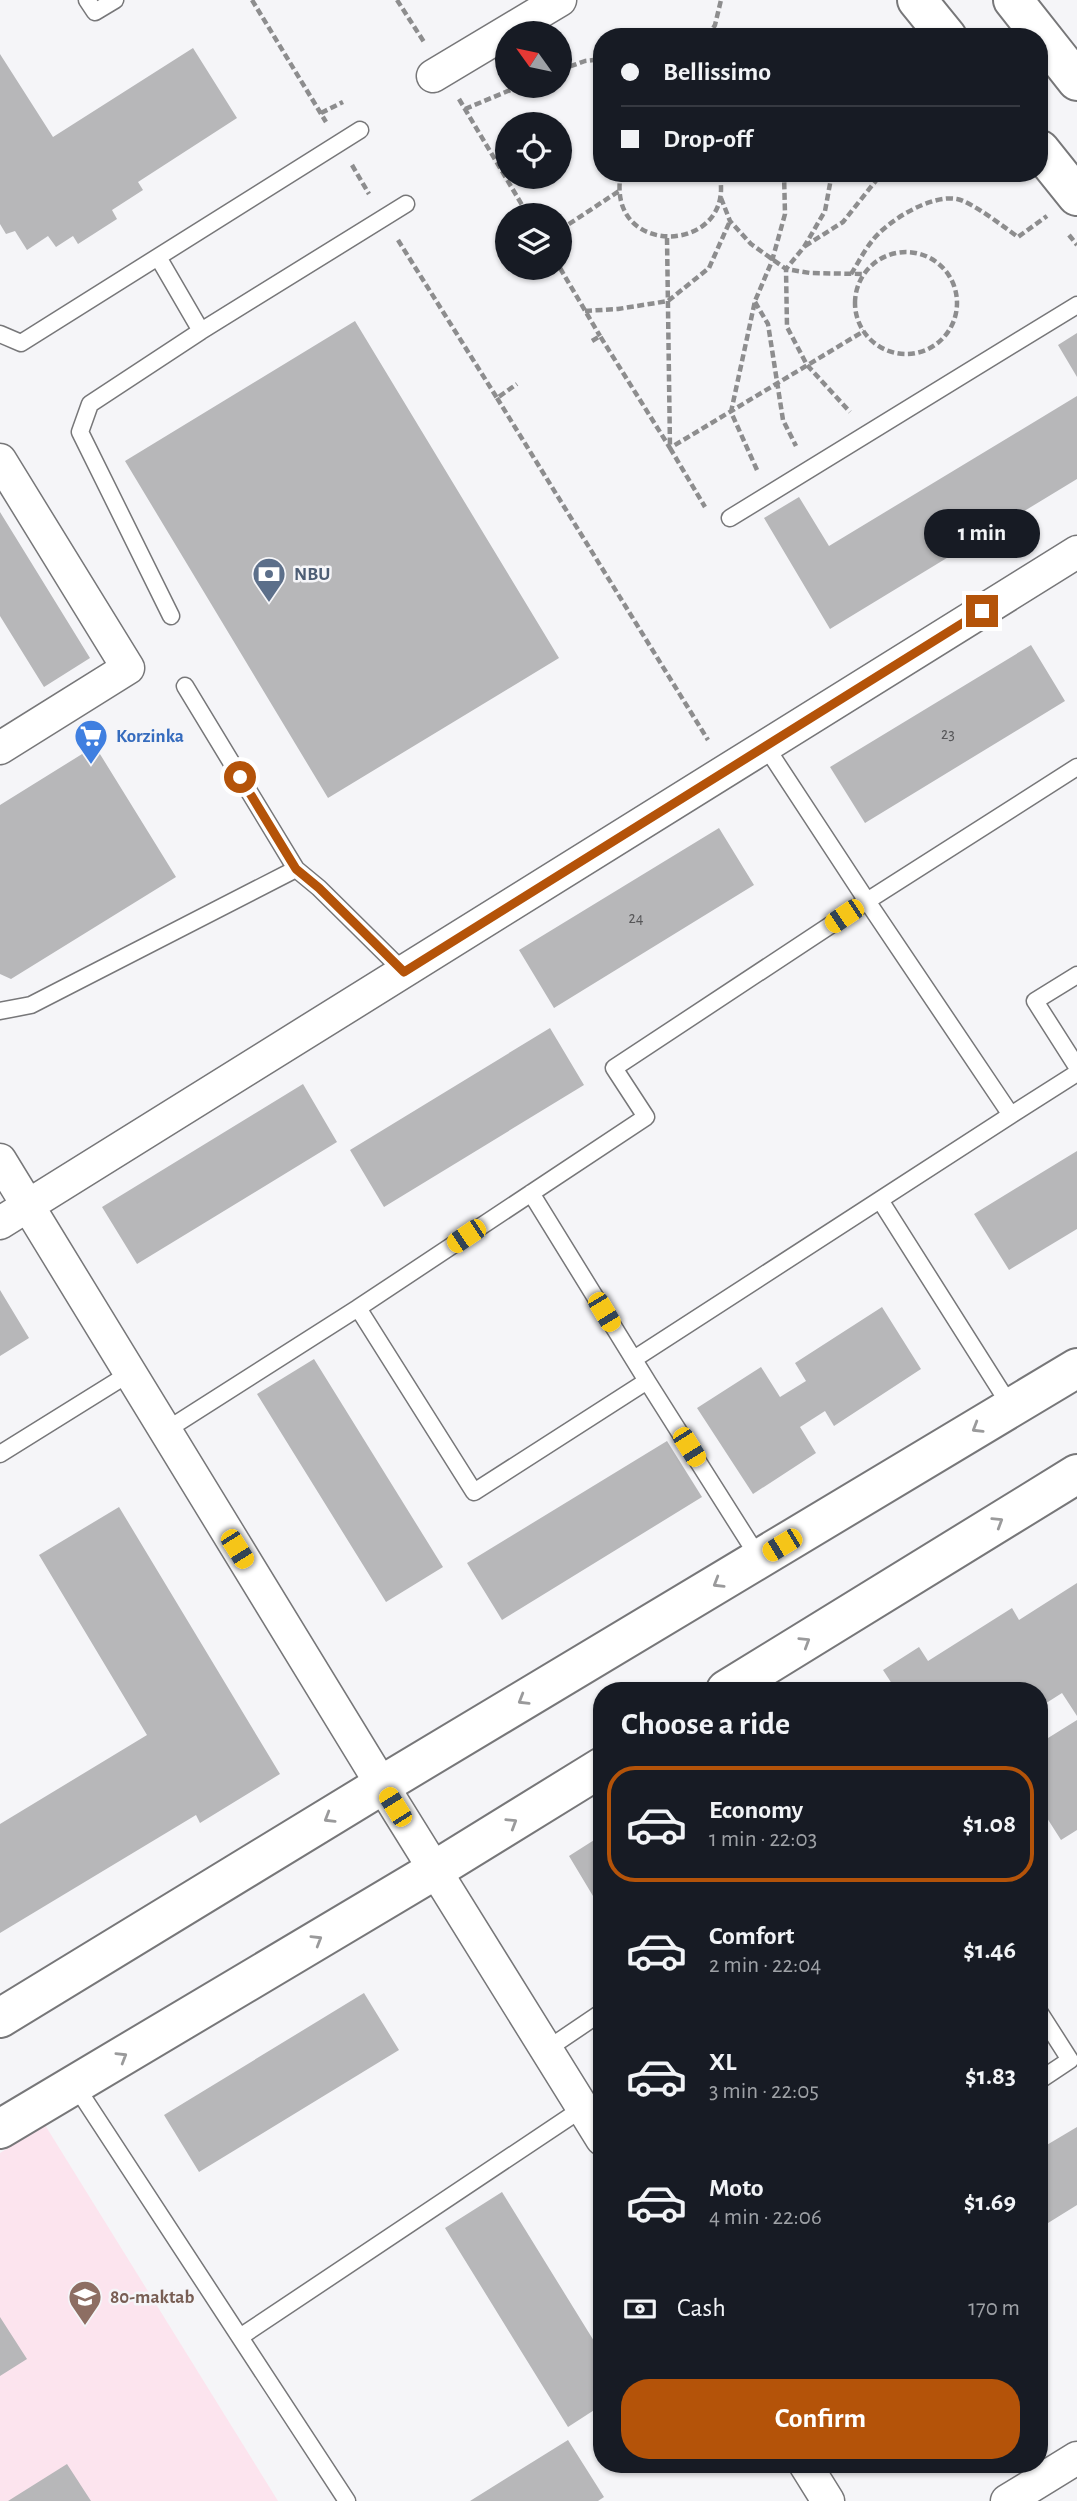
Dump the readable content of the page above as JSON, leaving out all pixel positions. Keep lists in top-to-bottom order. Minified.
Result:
{"places":{"bank":["NBU"],"supermarket":["Korzinka"],"school or university":["80-maktab"]},"house_numbers":["23","24"],"north":"top left","page":{"banner":["Bellissimo","Drop-off"],"bubble":"1 min","heading":"Choose a ride","list":[{"name":"Economy","note":"1 min · 22:03","value":"$1.08"},{"name":"Comfort","note":"2 min · 22:04","value":"$1.46"},{"name":"XL","note":"3 min · 22:05","value":"$1.83"},{"name":"Moto","note":"4 min · 22:06","value":"$1.69"}],"pay":["Cash","170 m"],"buttons":"Confirm"}}
